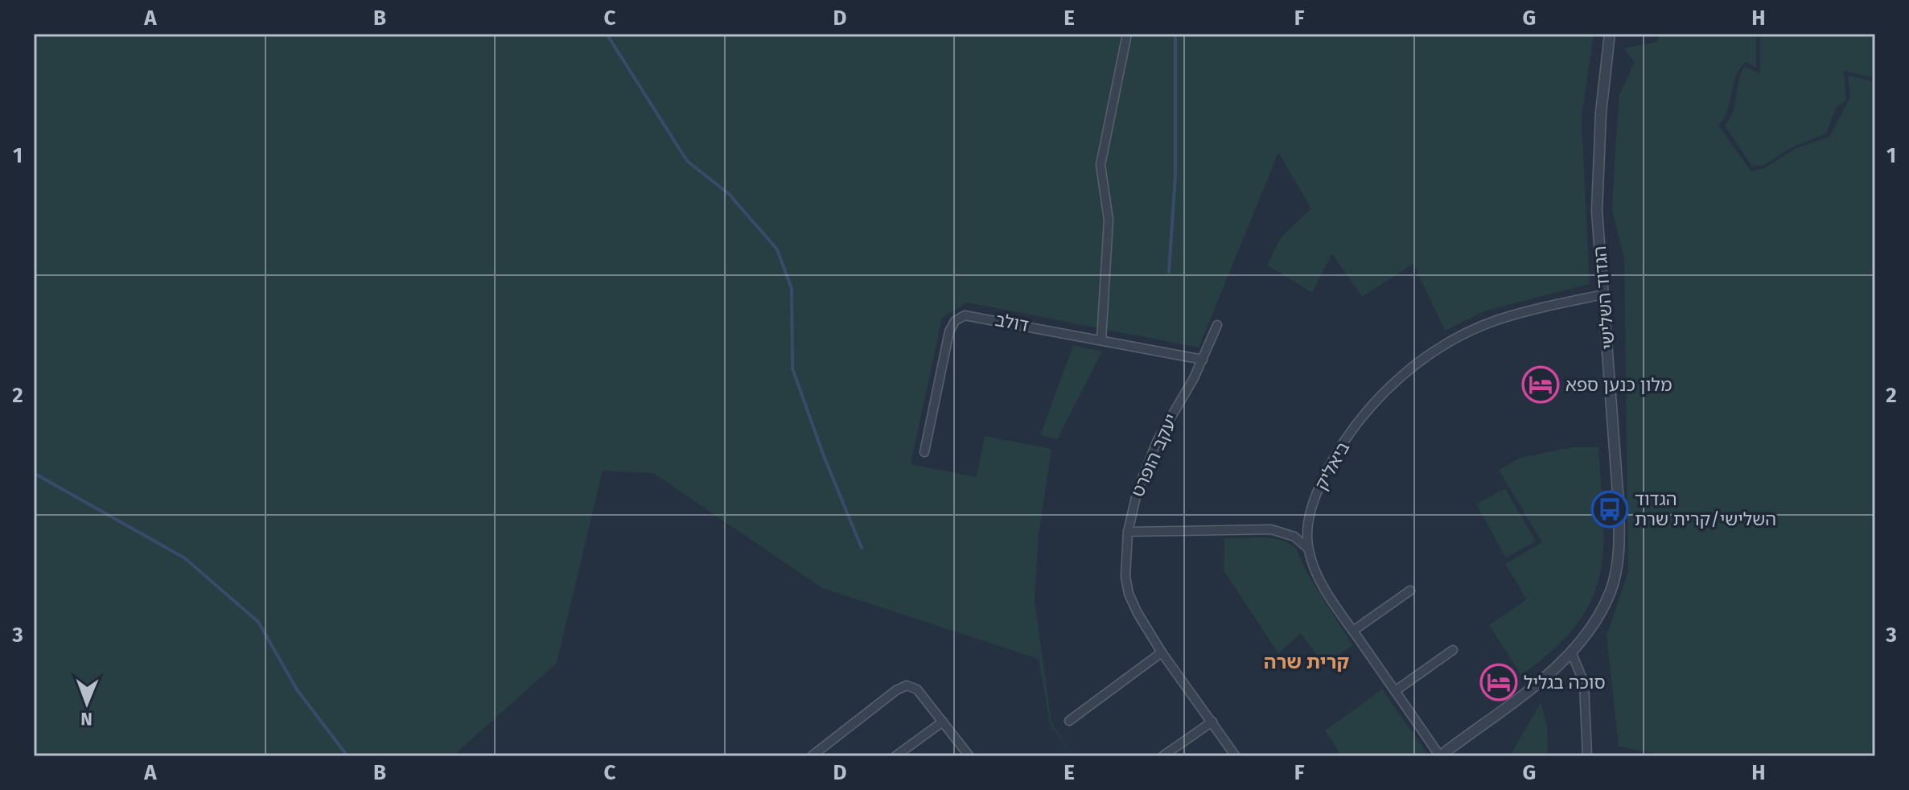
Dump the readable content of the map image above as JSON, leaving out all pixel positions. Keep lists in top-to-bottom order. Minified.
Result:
{"streets":{"street":["הגדוד השלישי","דולב","יעקב הופרט","ביאליק"]},"crossings":[["הגדוד השלישי","ביאליק"],["דולב","יעקב הופרט"]],"districts":["קרית שרה"],"places":{"hotel":["מלון כנען ספא","סוכה בגליל"],"bus stop":["הגדוד השלישי/קרית שרת"]},"north":"bottom","grid":{"columns":["A","B","C","D","E","F","G","H"],"rows":["1","2","3"]}}
